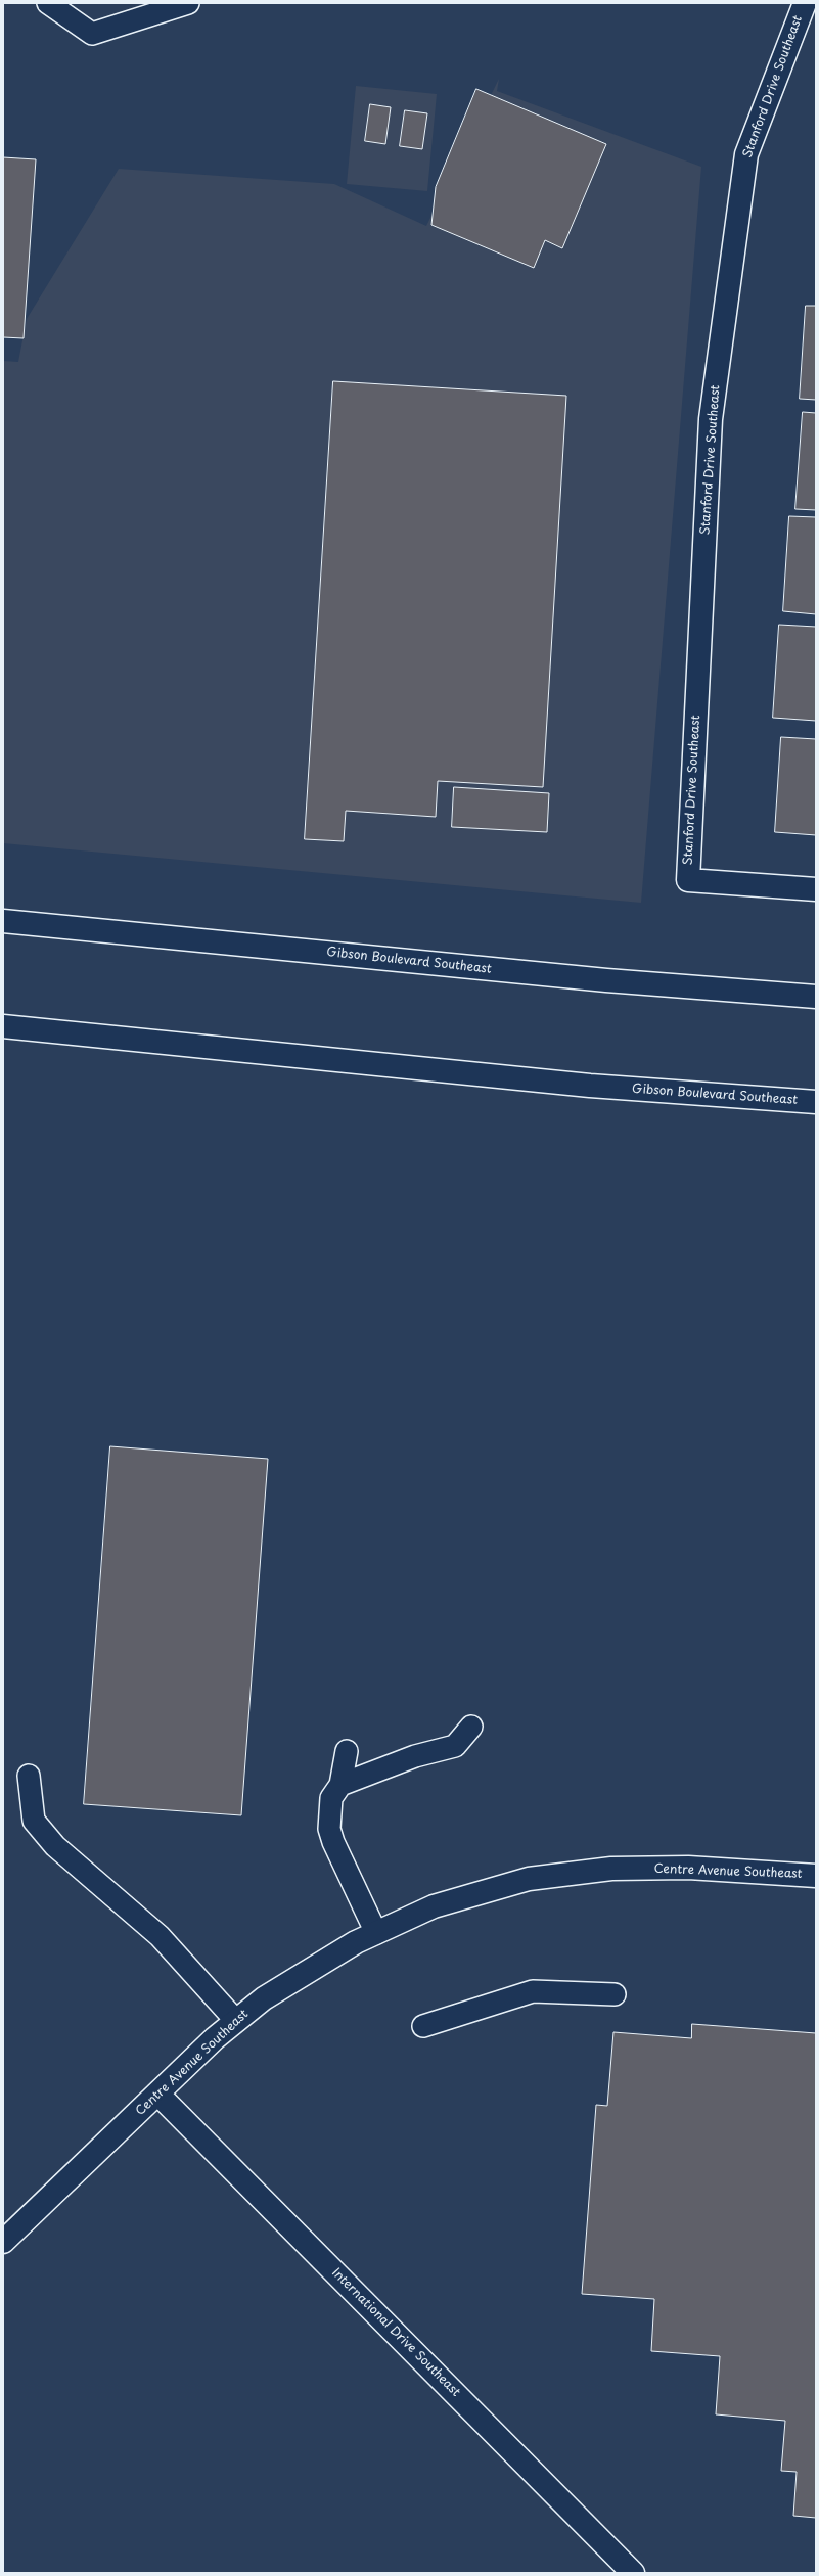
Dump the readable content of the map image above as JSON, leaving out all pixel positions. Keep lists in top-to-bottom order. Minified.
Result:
{"streets":{"street":["Stanford Drive Southeast","Gibson Boulevard Southeast","Centre Avenue Southeast","International Drive Southeast"]},"crossings":[["Centre Avenue Southeast","International Drive Southeast"]]}
